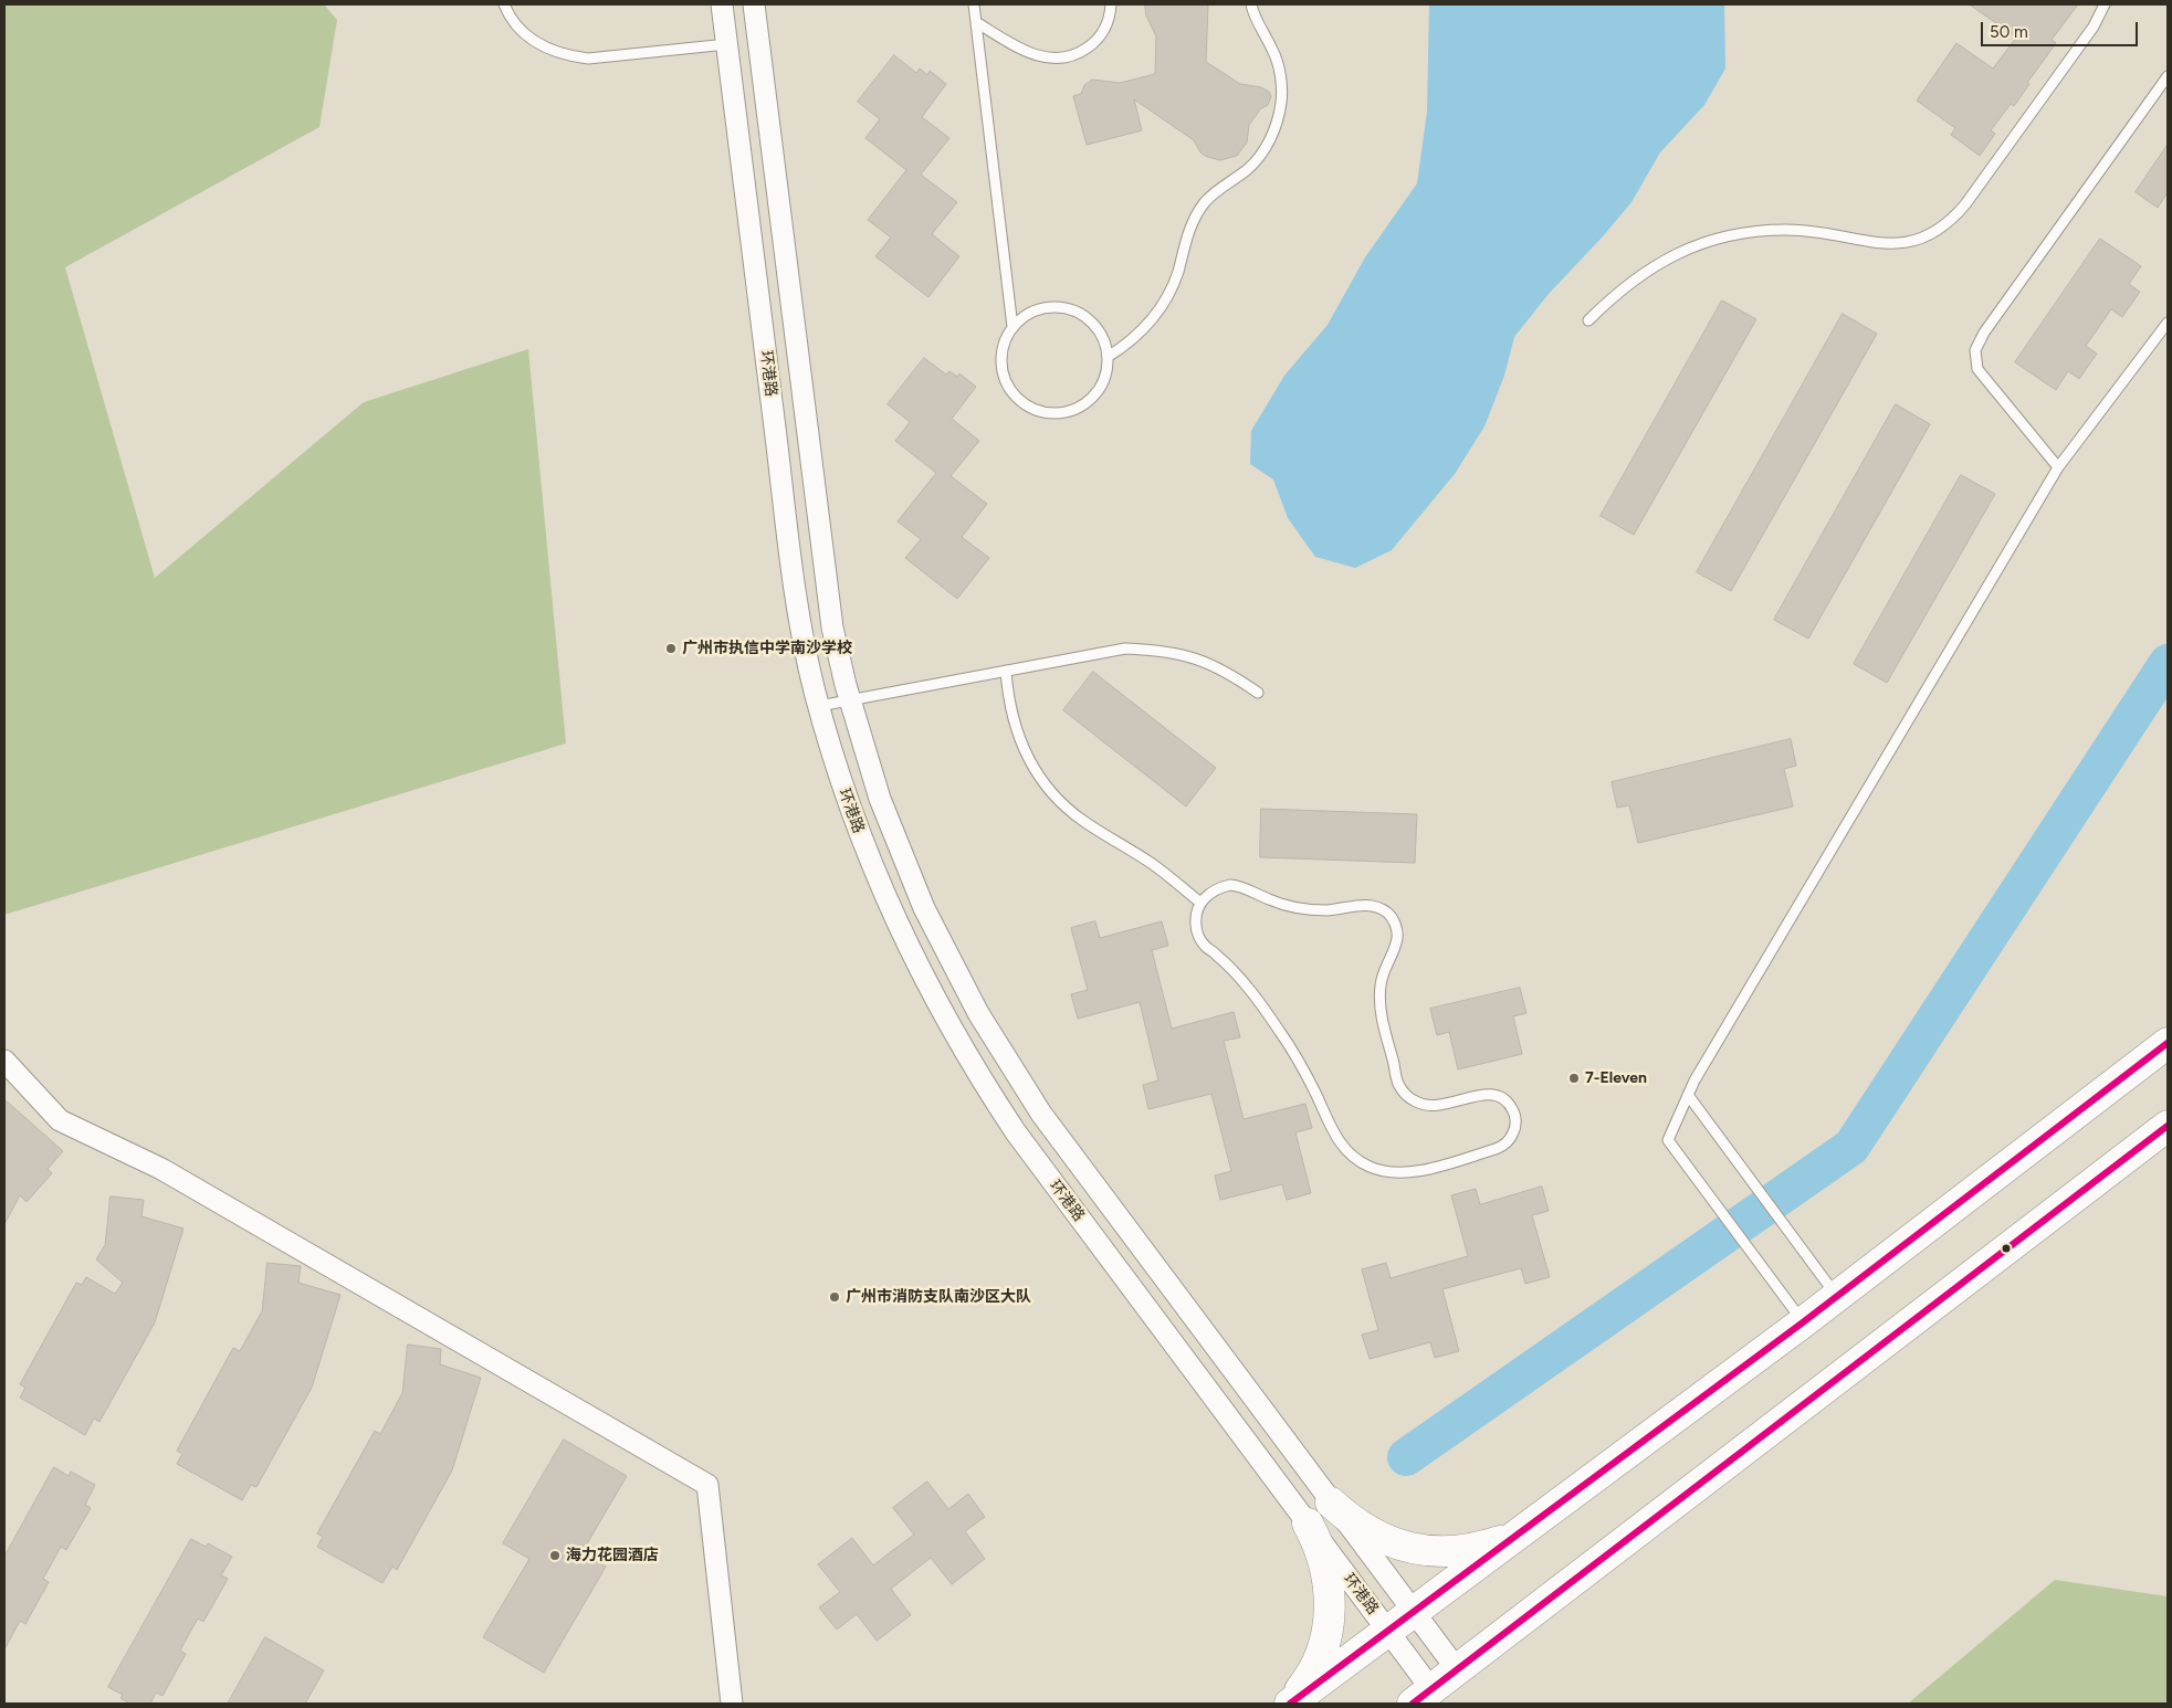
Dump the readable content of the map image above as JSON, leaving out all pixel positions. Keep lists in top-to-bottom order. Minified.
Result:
{"streets":{"street":["环港路"]},"places":["广州市执信中学南沙学校","7-Eleven","广州市消防支队南沙区大队","海力花园酒店"],"scale_bar":"50 m"}
